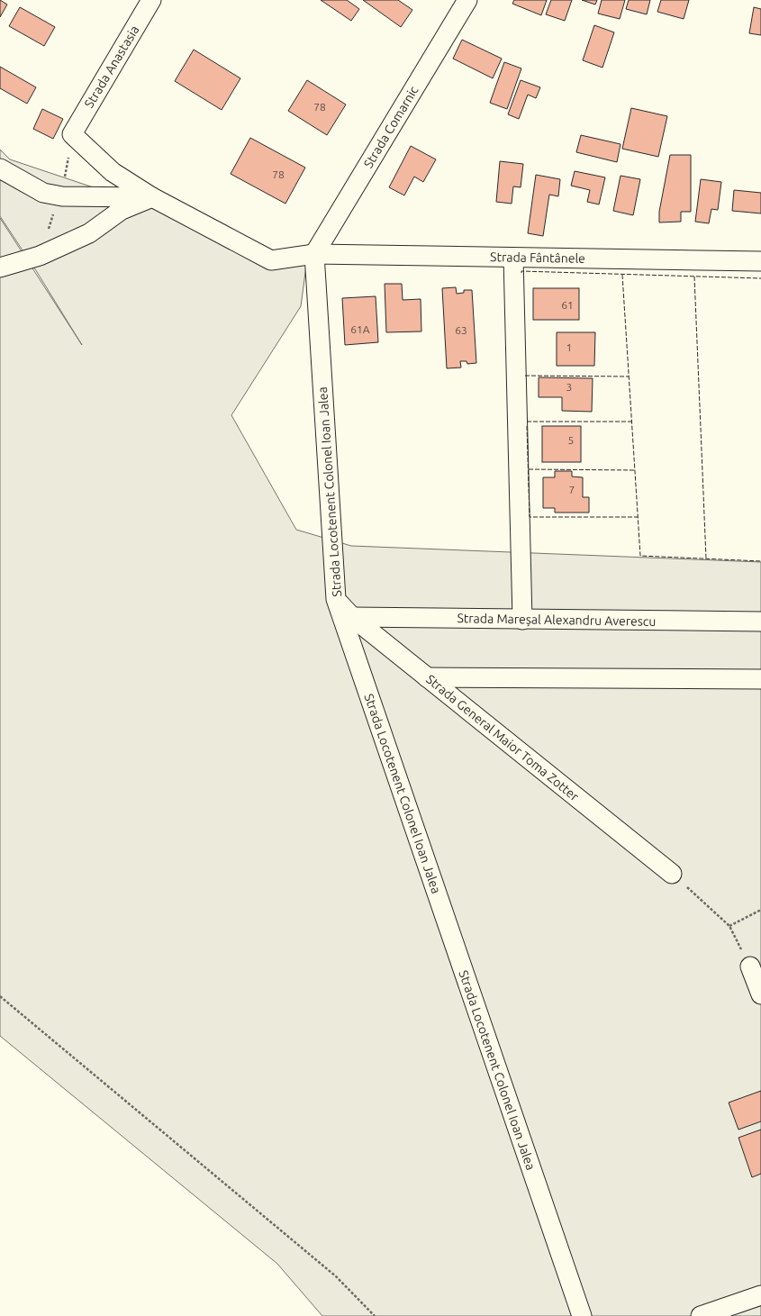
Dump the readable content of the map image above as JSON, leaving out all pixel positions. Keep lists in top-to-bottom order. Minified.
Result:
{"streets":{"street":["Strada Anastasia","Strada Comarnic","Strada Fântânele","Strada Locotenent Colonel Ioan Jalea","Strada Mareșal Alexandru Averescu","Strada General Maior Toma Zotter"]},"crossings":[["Strada Anastasia","Strada Fântânele"],["Strada Comarnic","Strada Fântânele"],["Strada Comarnic","Strada Locotenent Colonel Ioan Jalea"],["Strada Fântânele","Strada Locotenent Colonel Ioan Jalea"],["Strada Locotenent Colonel Ioan Jalea","Strada General Maior Toma Zotter"],["Strada Mareșal Alexandru Averescu","Strada General Maior Toma Zotter"]],"house_numbers":["78","78","61","61A","63","1","3","5","7"]}
